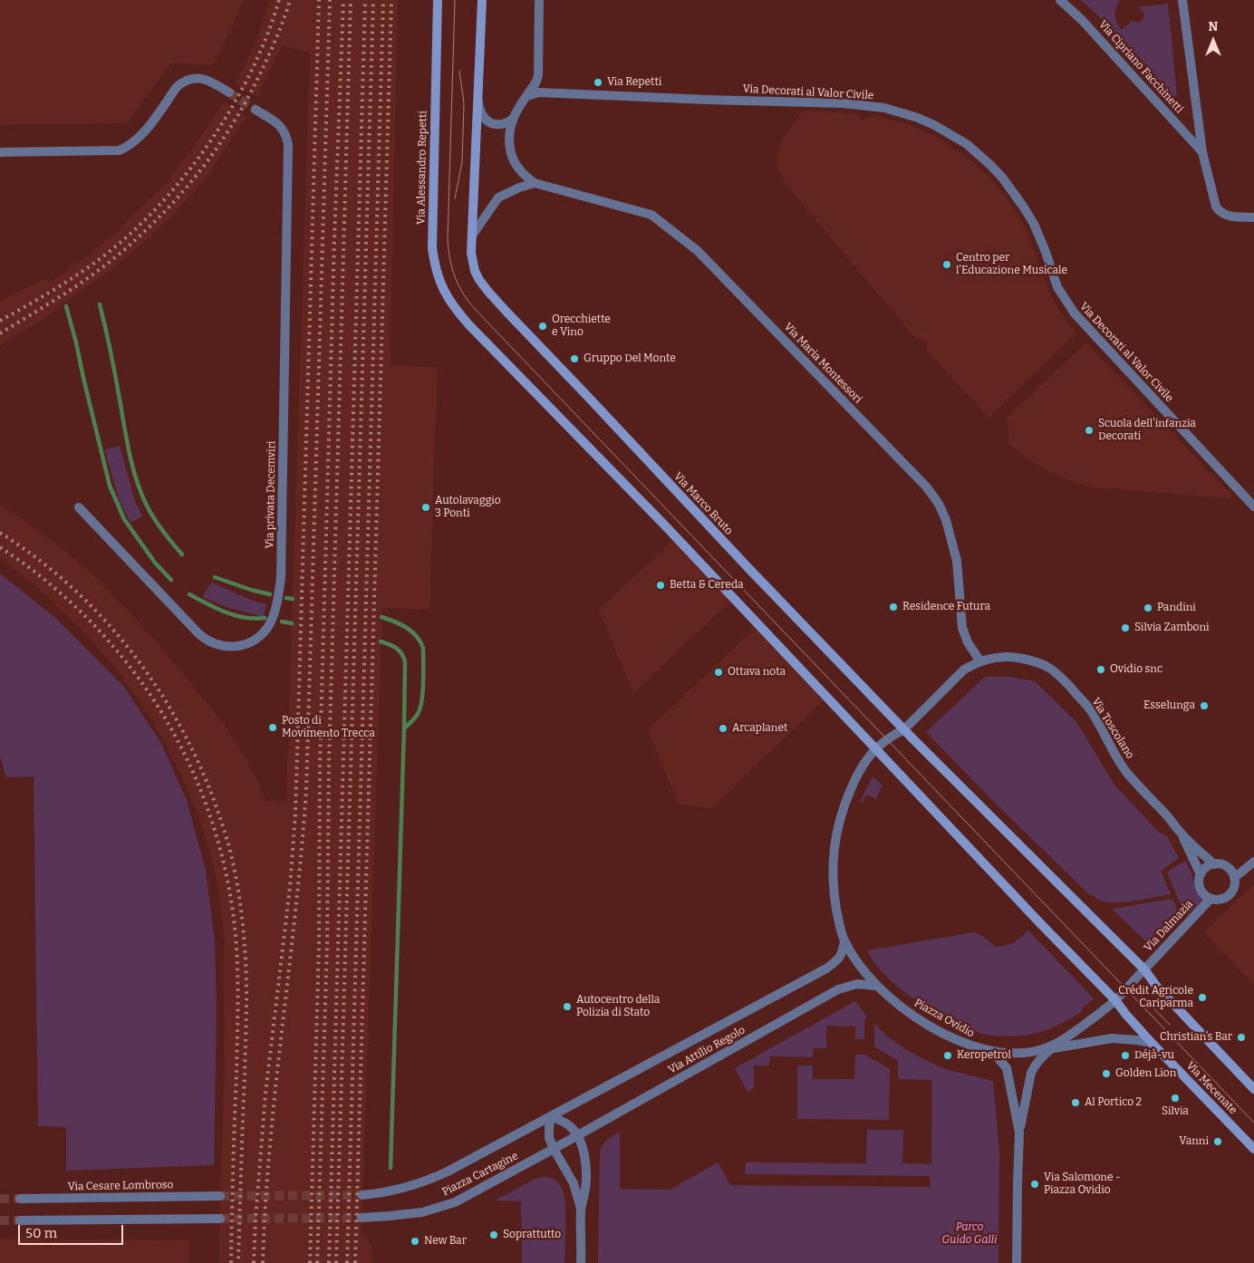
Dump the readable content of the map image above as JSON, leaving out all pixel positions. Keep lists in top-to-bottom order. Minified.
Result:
{"streets":{"main road":["Via Alessandro Repetti","Via Marco Bruto","Via Mecenate"],"street":["Via Cipriano Facchinetti","Via Decorati al Valor Civile","Via Maria Montessori","Via privata Decemviri","Via Toscolano","Via Dalmazia","Piazza Ovidio","Via Attilio Regolo","Piazza Cartagine","Via Cesare Lombroso"]},"crossings":[["Via Alessandro Repetti","Piazza Ovidio"],["Via Maria Montessori","Via Toscolano"],["Via Marco Bruto","Via Toscolano"],["Via Marco Bruto","Piazza Ovidio"],["Via Toscolano","Via Dalmazia"],["Via Toscolano","Piazza Ovidio"],["Via Dalmazia","Piazza Ovidio"],["Piazza Ovidio","Via Attilio Regolo"],["Via Attilio Regolo","Piazza Cartagine"]],"parks":["Parco Guido Galli"],"places":["Via Repetti","Centro per l'Educazione Musicale","Orecchiette e Vino","Gruppo Del Monte","Scuola dell'infanzia Decorati","Autolavaggio 3 Ponti","Betta & Cereda","Residence Futura","Pandini","Silvia Zamboni","Ovidio snc","Ottava nota","Esselunga","Posto di Movimento Trecca","Arcaplanet","Crédit Agricole Cariparma","Autocentro della Polizia di Stato","Christian’s Bar","Keropetrol","Déjà-vu","Golden Lion","Silvia","Al Portico 2","Vanni","Via Salomone - Piazza Ovidio","Soprattutto","New Bar"],"scale_bar":"50 m","north":"top"}
